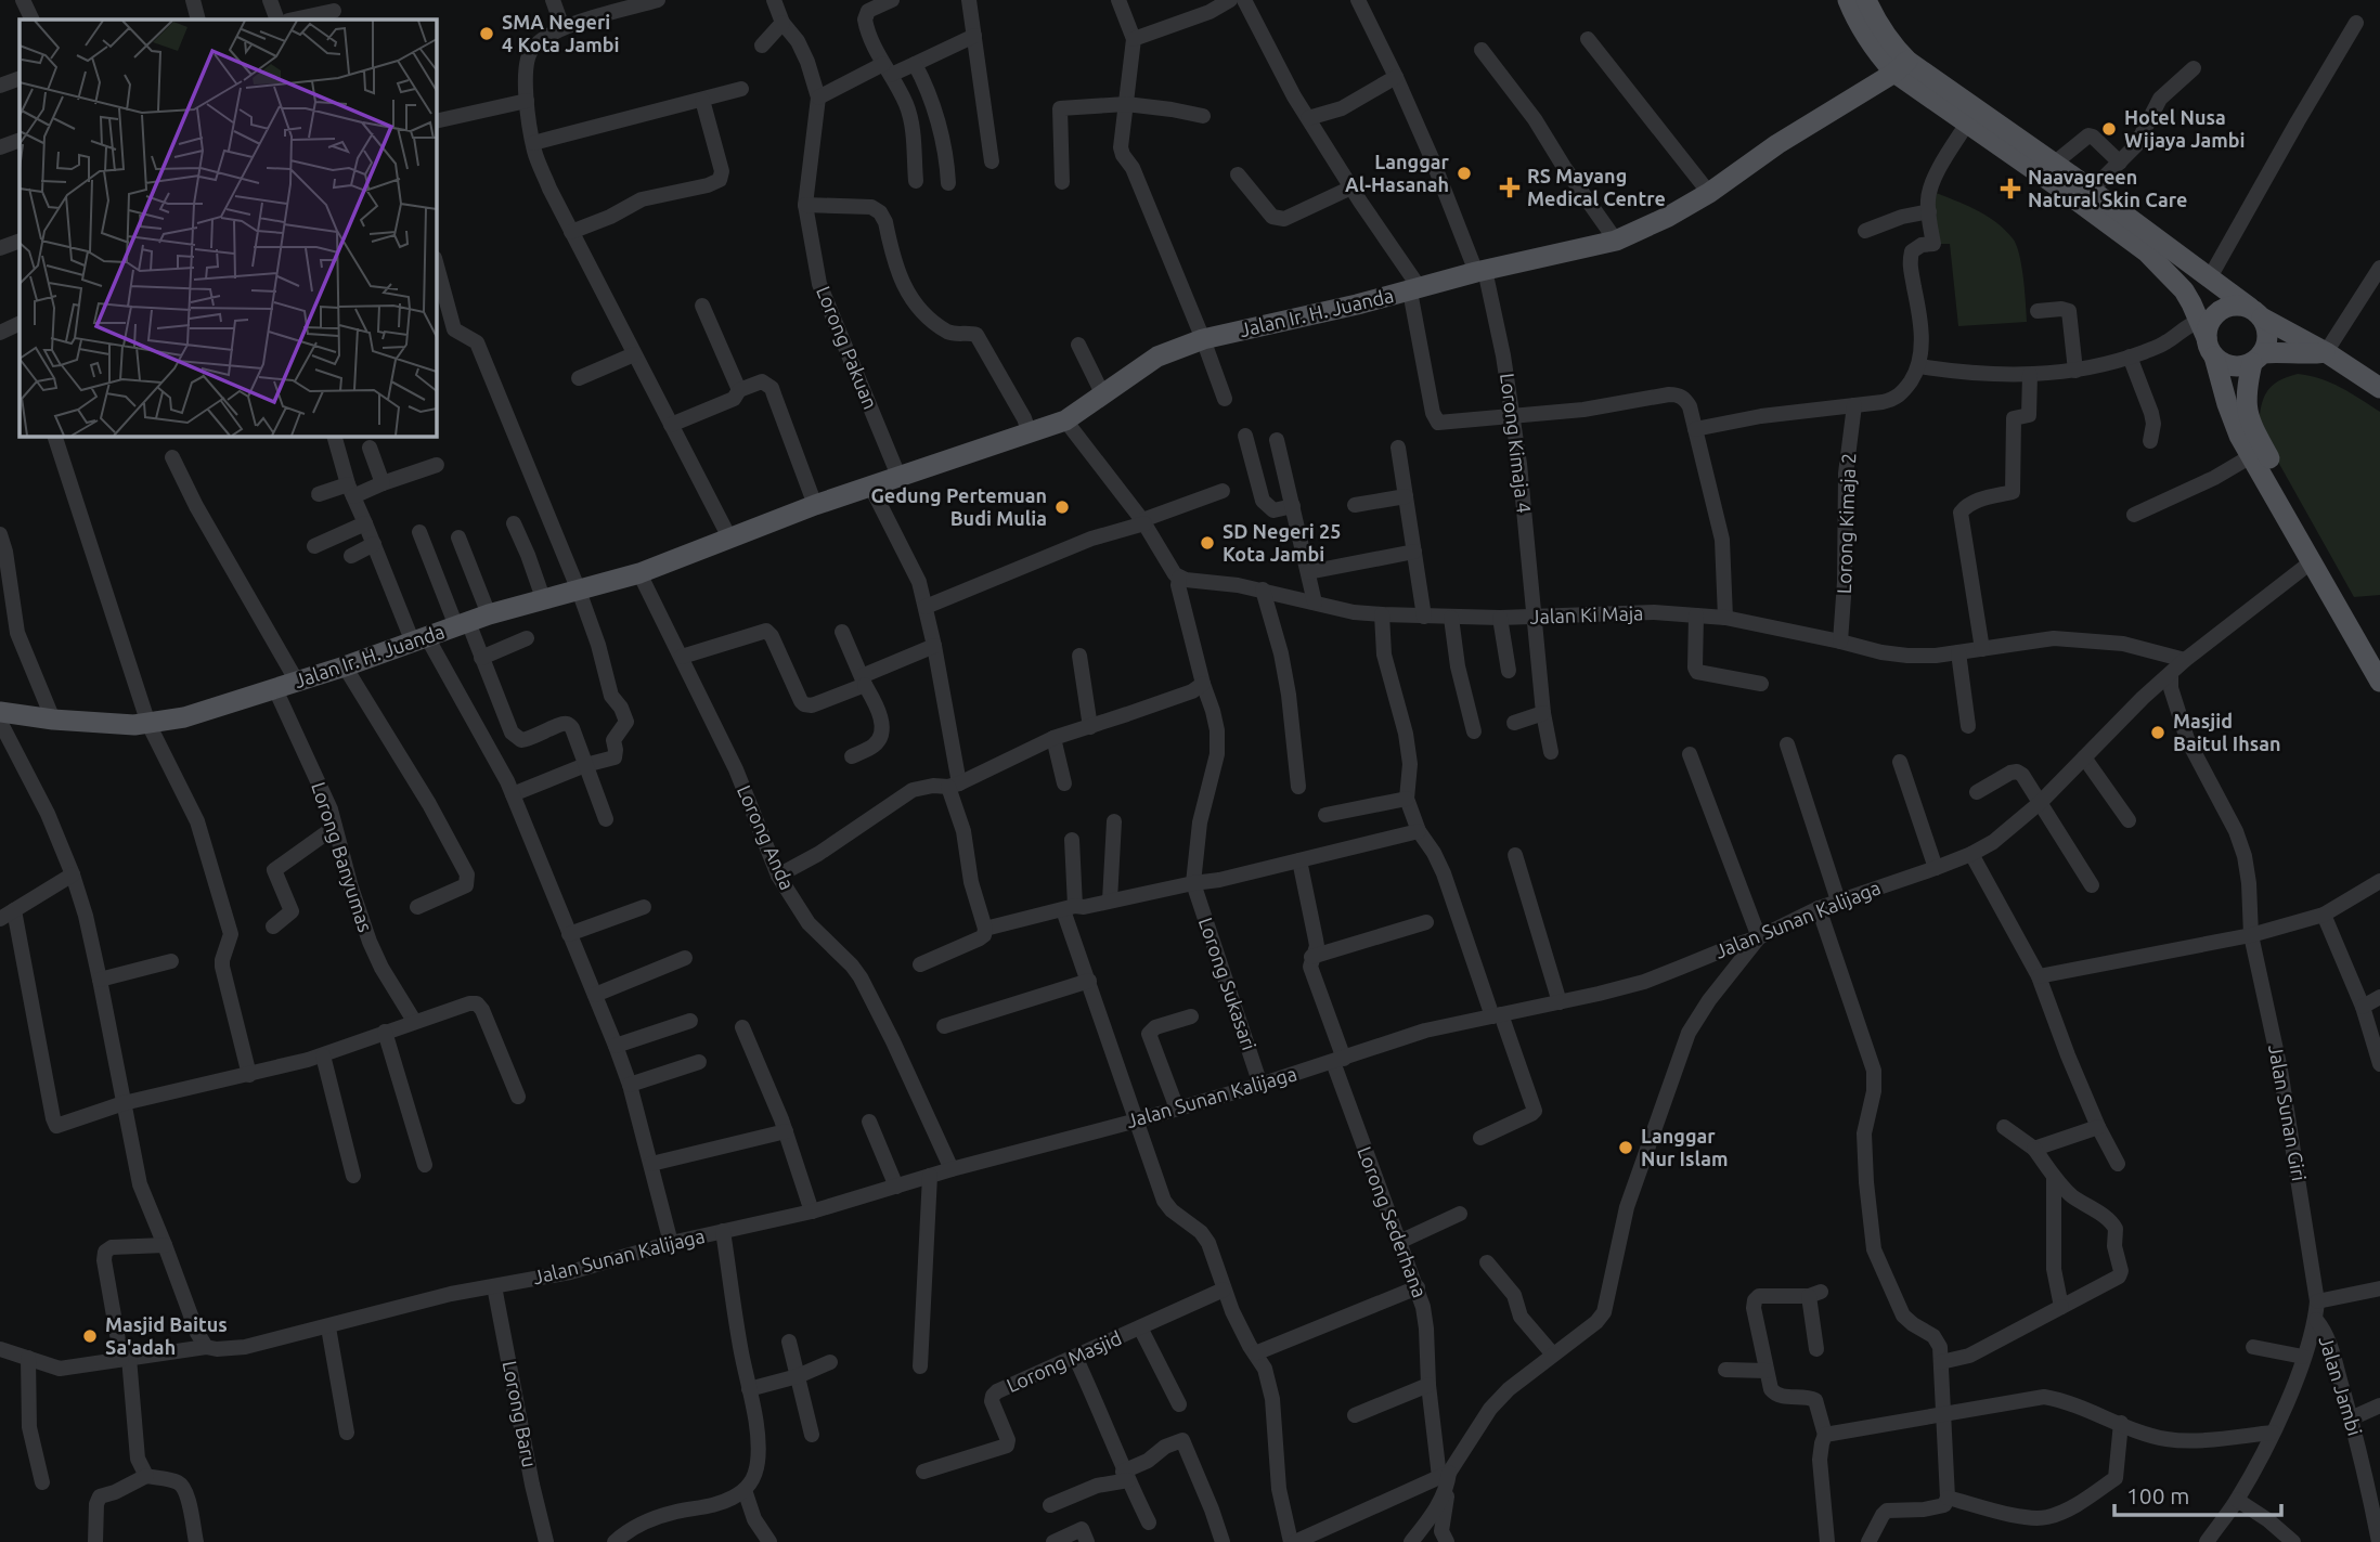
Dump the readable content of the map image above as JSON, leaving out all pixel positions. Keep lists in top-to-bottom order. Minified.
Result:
{"streets":{"main road":["Jalan Ir. H. Juanda"],"street":["Lorong Pakuan","Lorong Kimaja 4","Lorong Kimaja 2","Jalan Ki Maja","Lorong Anda","Lorong Banyumas","Jalan Sunan Kalijaga","Lorong Sukasari","Jalan Sunan Giri","Lorong Sederhana","Lorong Masjid","Jalan Jambi","Lorong Baru"]},"crossings":[["Jalan Ir. H. Juanda","Lorong Pakuan"],["Jalan Ir. H. Juanda","Lorong Kimaja 4"],["Jalan Ir. H. Juanda","Lorong Anda"],["Jalan Ir. H. Juanda","Lorong Banyumas"],["Lorong Kimaja 4","Jalan Ki Maja"],["Lorong Kimaja 2","Jalan Ki Maja"],["Jalan Ki Maja","Jalan Sunan Kalijaga"],["Lorong Anda","Jalan Sunan Kalijaga"],["Jalan Sunan Kalijaga","Lorong Sukasari"],["Jalan Sunan Kalijaga","Jalan Sunan Giri"],["Jalan Sunan Kalijaga","Lorong Sederhana"],["Jalan Sunan Kalijaga","Lorong Baru"],["Jalan Sunan Giri","Jalan Jambi"]],"places":{"other":["SMA Negeri 4 Kota Jambi","Hotel Nusa Wijaya Jambi","Langgar Al-Hasanah","Gedung Pertemuan Budi Mulia","SD Negeri 25 Kota Jambi","Masjid Baitul Ihsan","Langgar Nur Islam","Masjid Baitus Sa'adah"],"health":["RS Mayang Medical Centre","Naavagreen Natural Skin Care"]},"scale_bar":"100 m"}
